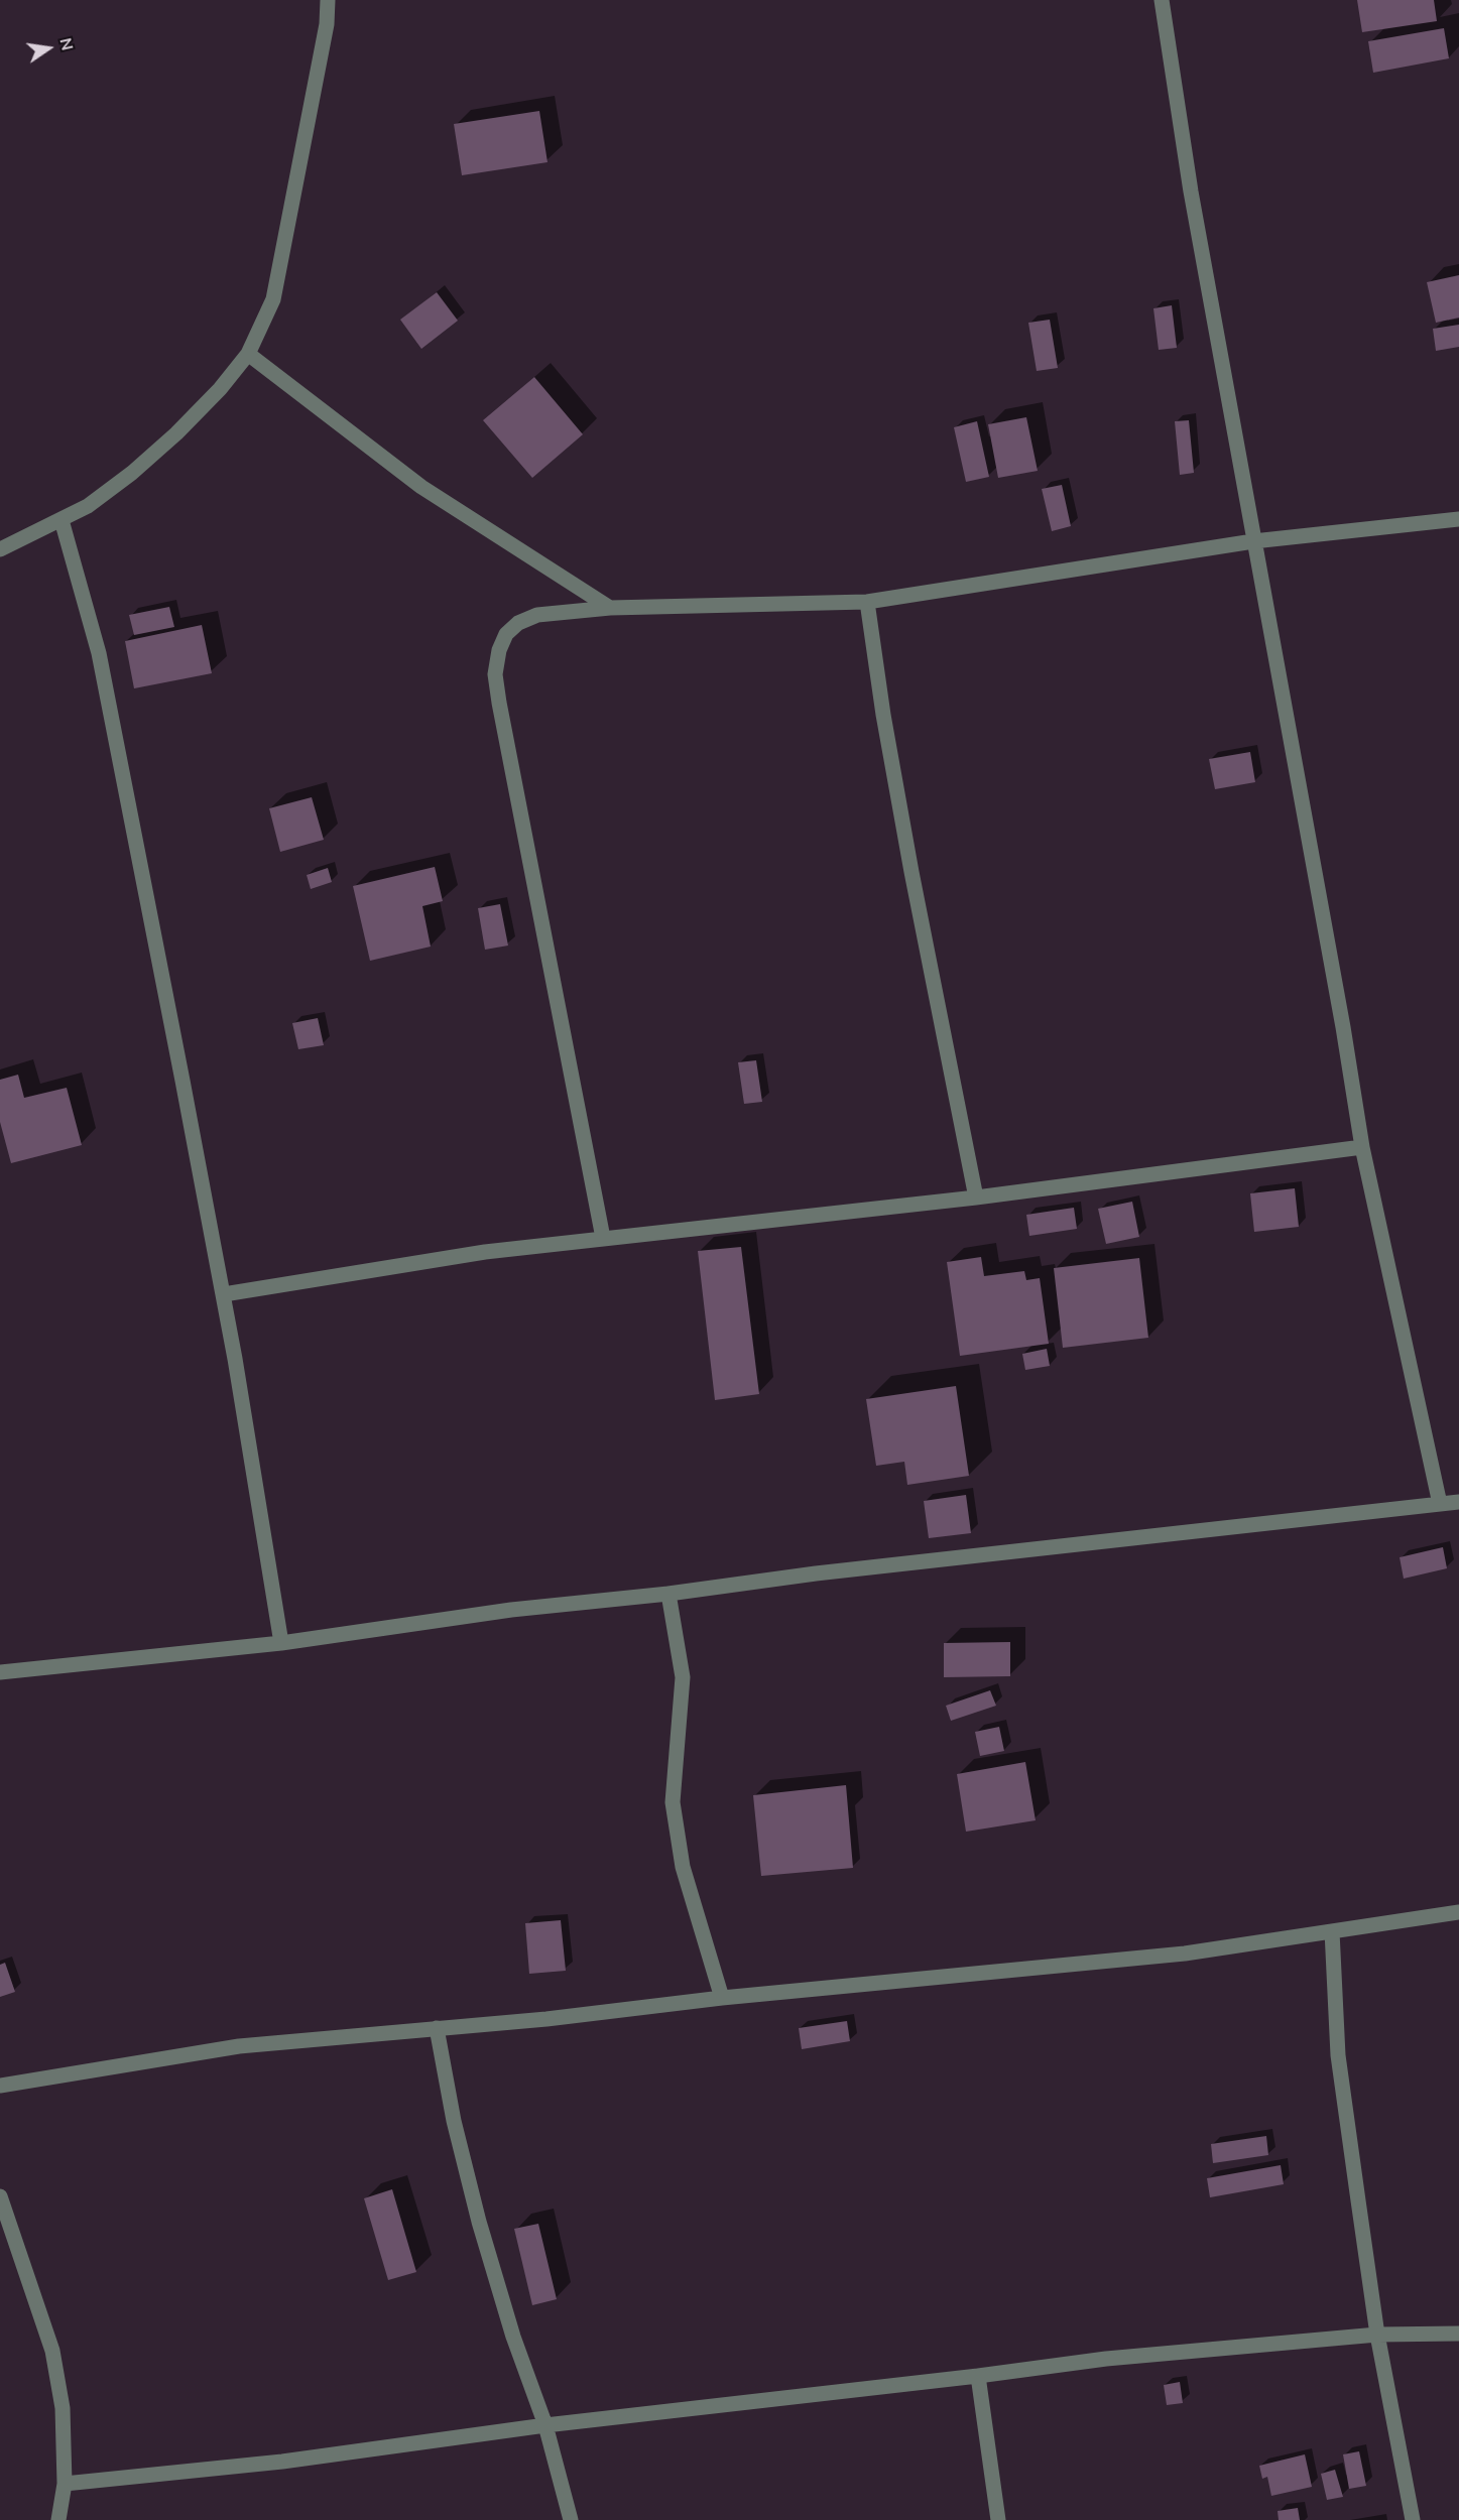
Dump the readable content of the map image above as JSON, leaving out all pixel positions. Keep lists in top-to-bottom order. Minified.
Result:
{"north":"right"}
